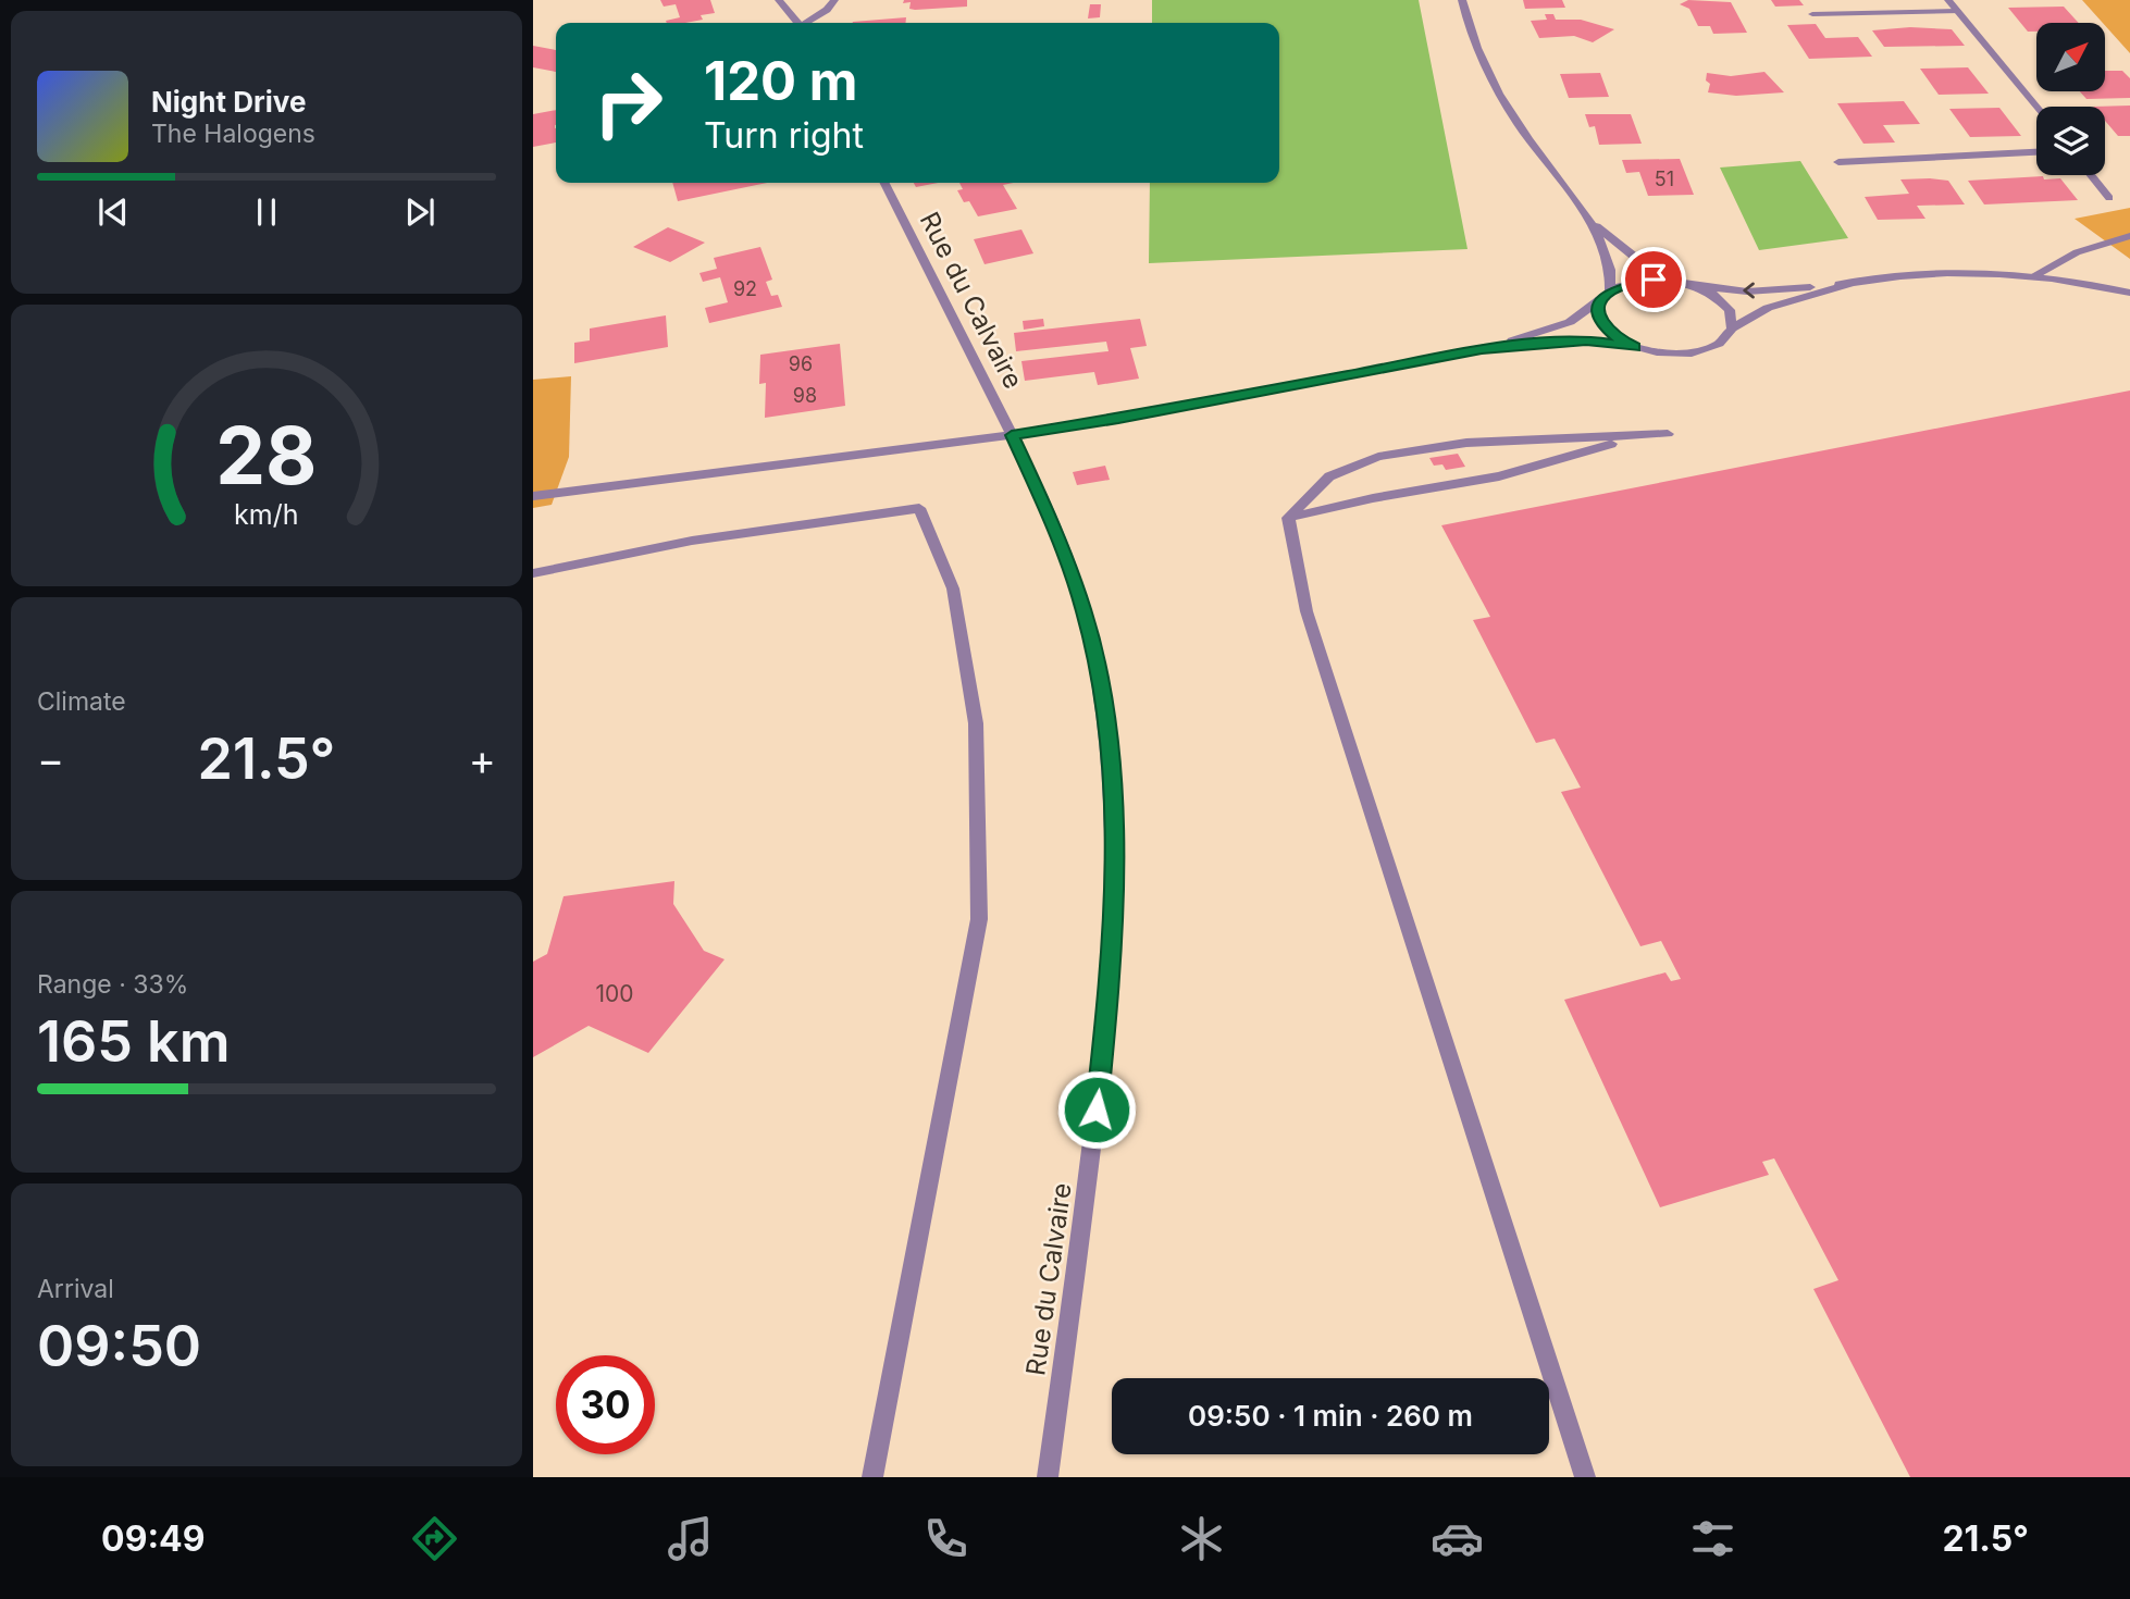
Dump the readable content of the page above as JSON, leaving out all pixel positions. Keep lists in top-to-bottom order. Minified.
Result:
{"streets":{"street":["Rue du Calvaire"]},"house_numbers":["51","92","96","98","100"],"north":"top right","page":{"turn":["120 m","Turn right"],"song":["Night Drive","The Halogens"],"tile":["Climate",["Range · 33%","165 km"],["Arrival","09:50"]],"heat":["−","21.5°","+"],"limit":"30","trip":"09:50 · 1 min · 260 m","tabs":["09:49","21.5°"],"gauge":["28","km/h"]}}
